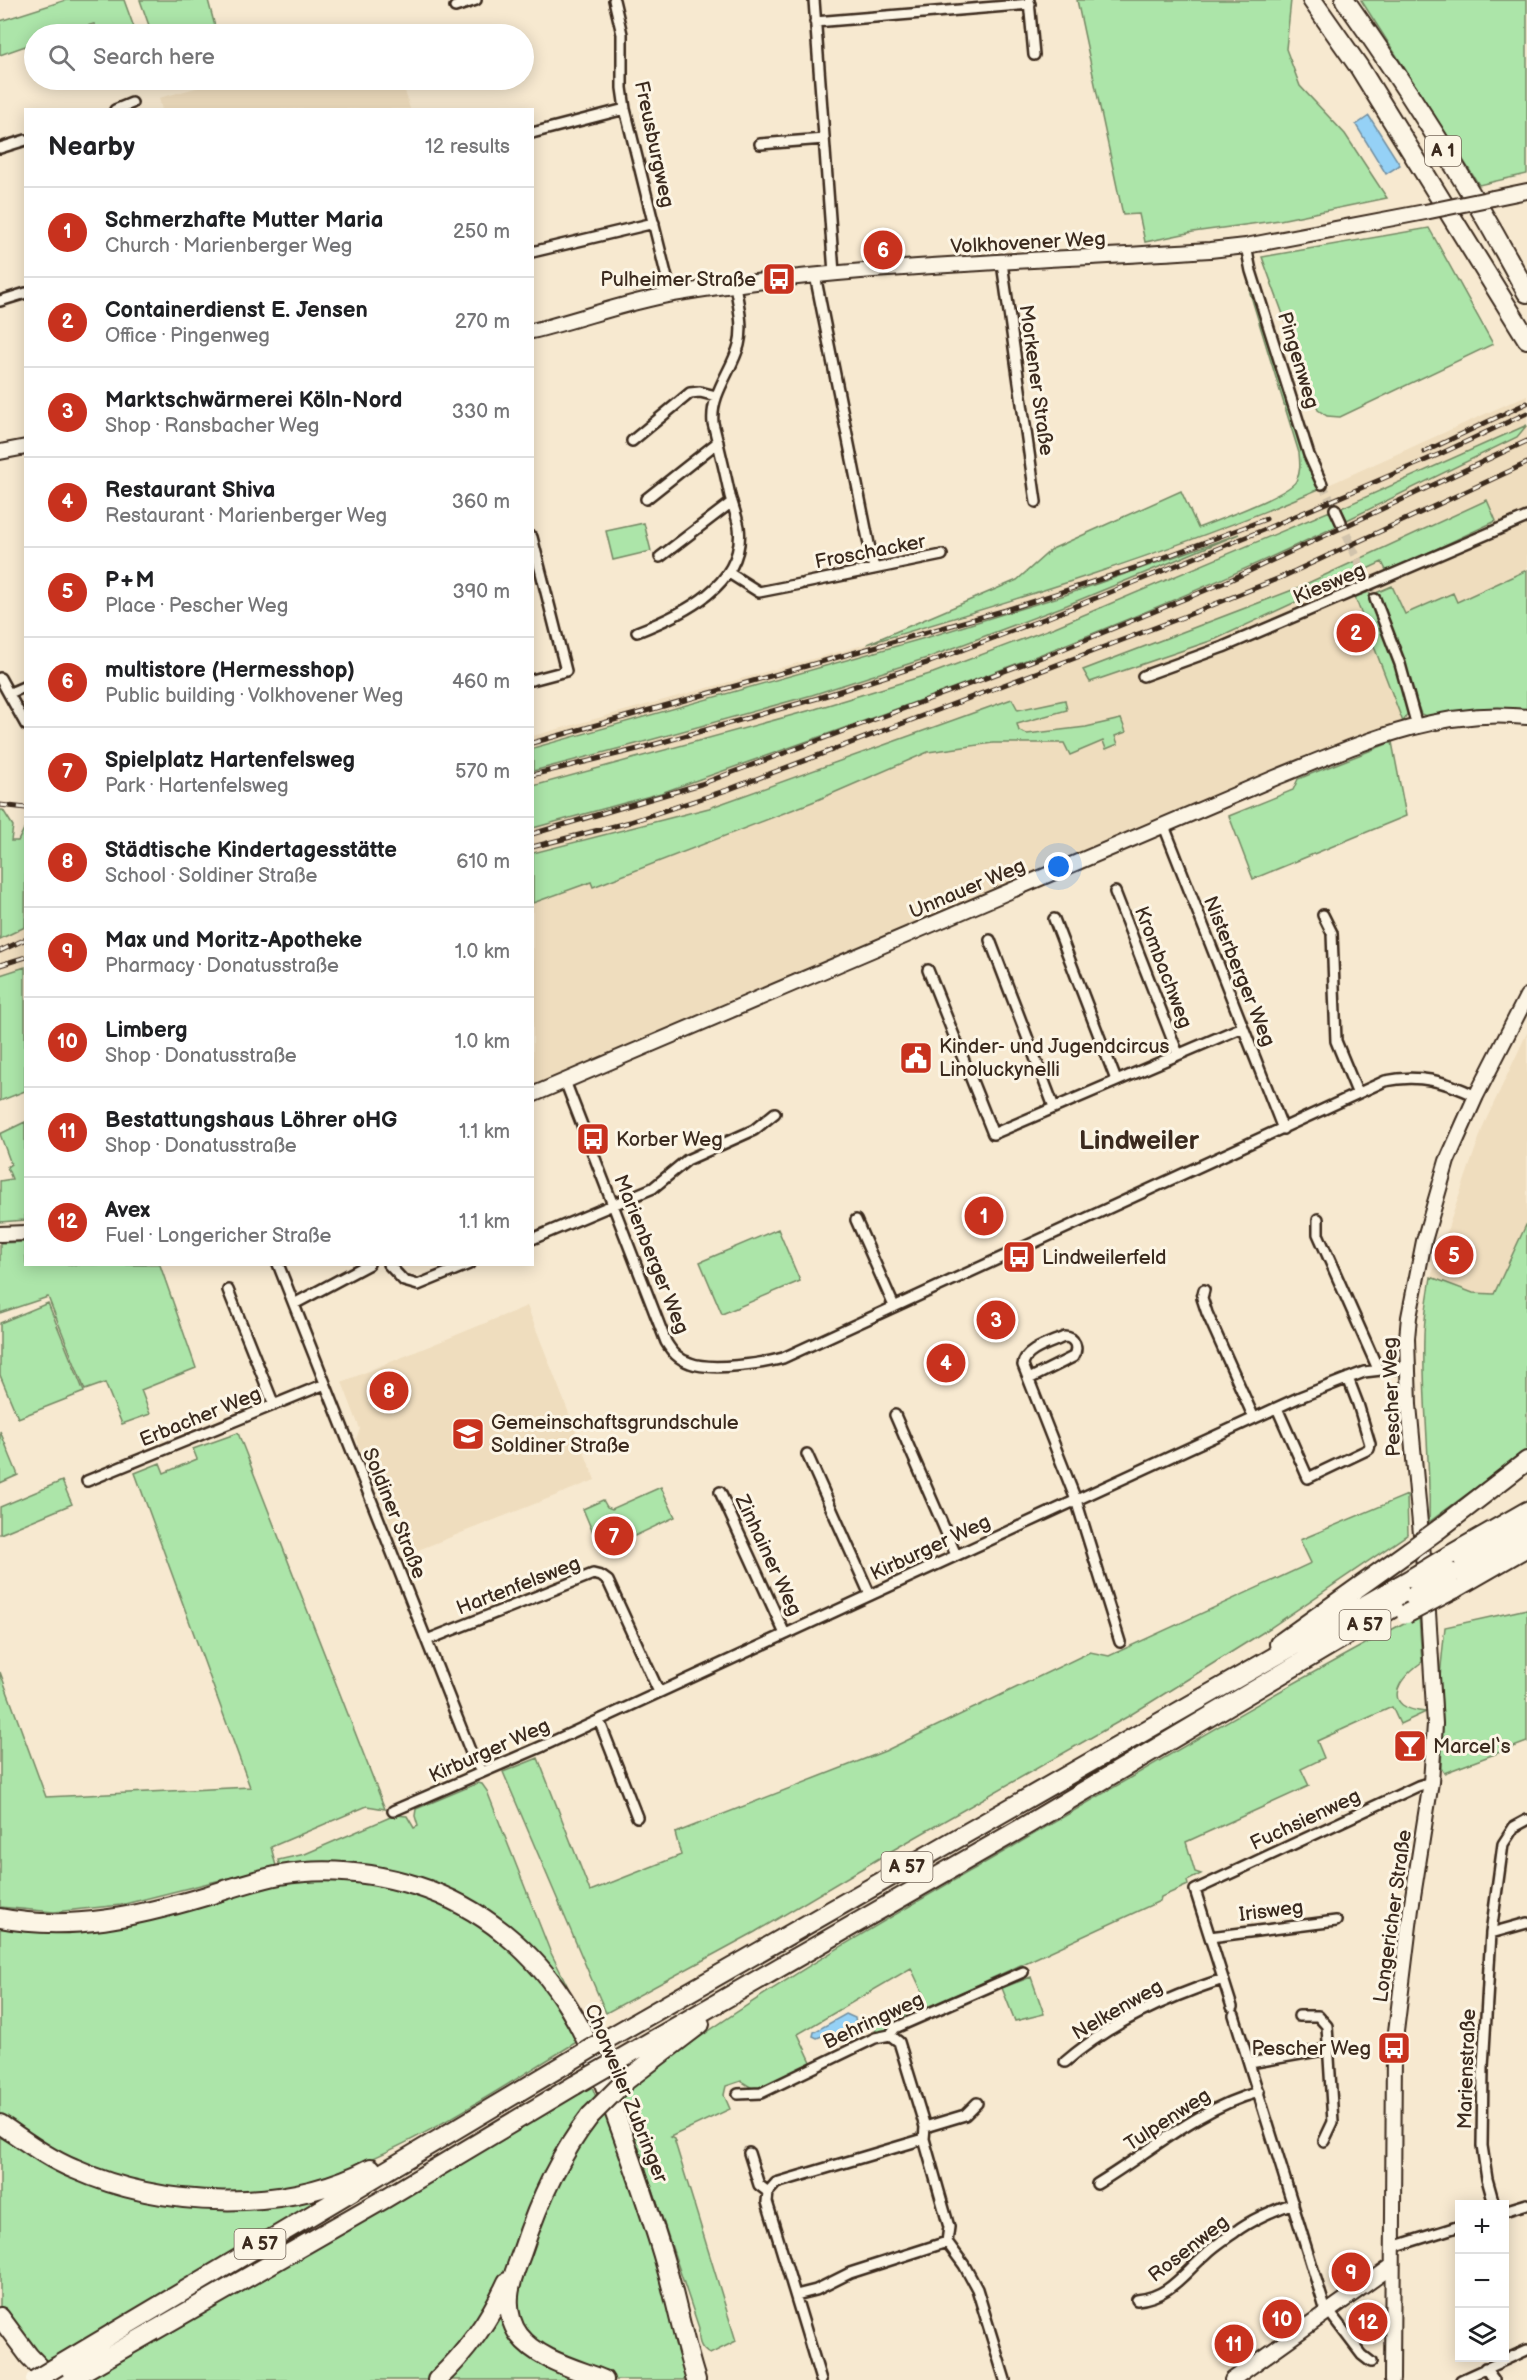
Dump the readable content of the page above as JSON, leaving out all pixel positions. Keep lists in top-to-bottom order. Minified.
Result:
{"streets":{"highway":["A 1","A 57","Chorweiler Zubringer"],"street":["Freusburgweg","Volkhovener Weg","Pingenweg","Morkener Straße","Froschacker","Kiesweg","Unnauer Weg","Krombachweg","Nisterberger Weg","Marienberger Weg","Pescher Weg","Erbacher Weg","Soldiner Straße","Kirburger Weg","Zinhainer Weg","Hartenfelsweg","Fuchsienweg","Irisweg","Longericher Straße","Nelkenweg","Behringweg","Marienstraße","Tulpenweg","Rosenweg"]},"crossings":[["Freusburgweg","Volkhovener Weg"],["Volkhovener Weg","Pingenweg"],["Volkhovener Weg","Morkener Straße"],["Unnauer Weg","Nisterberger Weg"],["Unnauer Weg","Marienberger Weg"],["Krombachweg","Nisterberger Weg"],["Nisterberger Weg","Marienberger Weg"],["Marienberger Weg","Pescher Weg"],["Pescher Weg","Kirburger Weg"],["Pescher Weg","Fuchsienweg"],["Pescher Weg","Longericher Straße"],["Erbacher Weg","Soldiner Straße"],["Soldiner Straße","Kirburger Weg"],["Soldiner Straße","Hartenfelsweg"],["Kirburger Weg","Zinhainer Weg"],["Kirburger Weg","Hartenfelsweg"],["Fuchsienweg","Irisweg"],["Fuchsienweg","Longericher Straße"]],"districts":["Lindweiler"],"places":{"bus stop":["Pulheimer Straße","Korber Weg","Lindweilerfeld","Pescher Weg"],"public building":["Kinder- und Jugendcircus Linoluckynelli"],"school or university":["Gemeinschaftsgrundschule Soldiner Straße"],"bar":["Marcel‘s"]},"page":{"search":"Search here","heading":["Nearby","12 results"],"list":[{"mark":"1","name":"Schmerzhafte Mutter Maria","note":"Church · Marienberger Weg","value":"250 m"},{"mark":"2","name":"Containerdienst E. Jensen","note":"Office · Pingenweg","value":"270 m"},{"mark":"3","name":"Marktschwärmerei Köln-Nord","note":"Shop · Ransbacher Weg","value":"330 m"},{"mark":"4","name":"Restaurant Shiva","note":"Restaurant · Marienberger Weg","value":"360 m"},{"mark":"5","name":"P+M","note":"Place · Pescher Weg","value":"390 m"},{"mark":"6","name":"multistore (Hermesshop)","note":"Public building · Volkhovener Weg","value":"460 m"},{"mark":"7","name":"Spielplatz Hartenfelsweg","note":"Park · Hartenfelsweg","value":"570 m"},{"mark":"8","name":"Städtische Kindertagesstätte","note":"School · Soldiner Straße","value":"610 m"},{"mark":"9","name":"Max und Moritz-Apotheke","note":"Pharmacy · Donatusstraße","value":"1.0 km"},{"mark":"10","name":"Limberg","note":"Shop · Donatusstraße","value":"1.0 km"},{"mark":"11","name":"Bestattungshaus Löhrer oHG","note":"Shop · Donatusstraße","value":"1.1 km"},{"mark":"12","name":"Avex","note":"Fuel · Longericher Straße","value":"1.1 km"}],"pins":["6","2","1","5","3","4","8","7","9","10","12","11"],"map_buttons":["+","−"]}}
